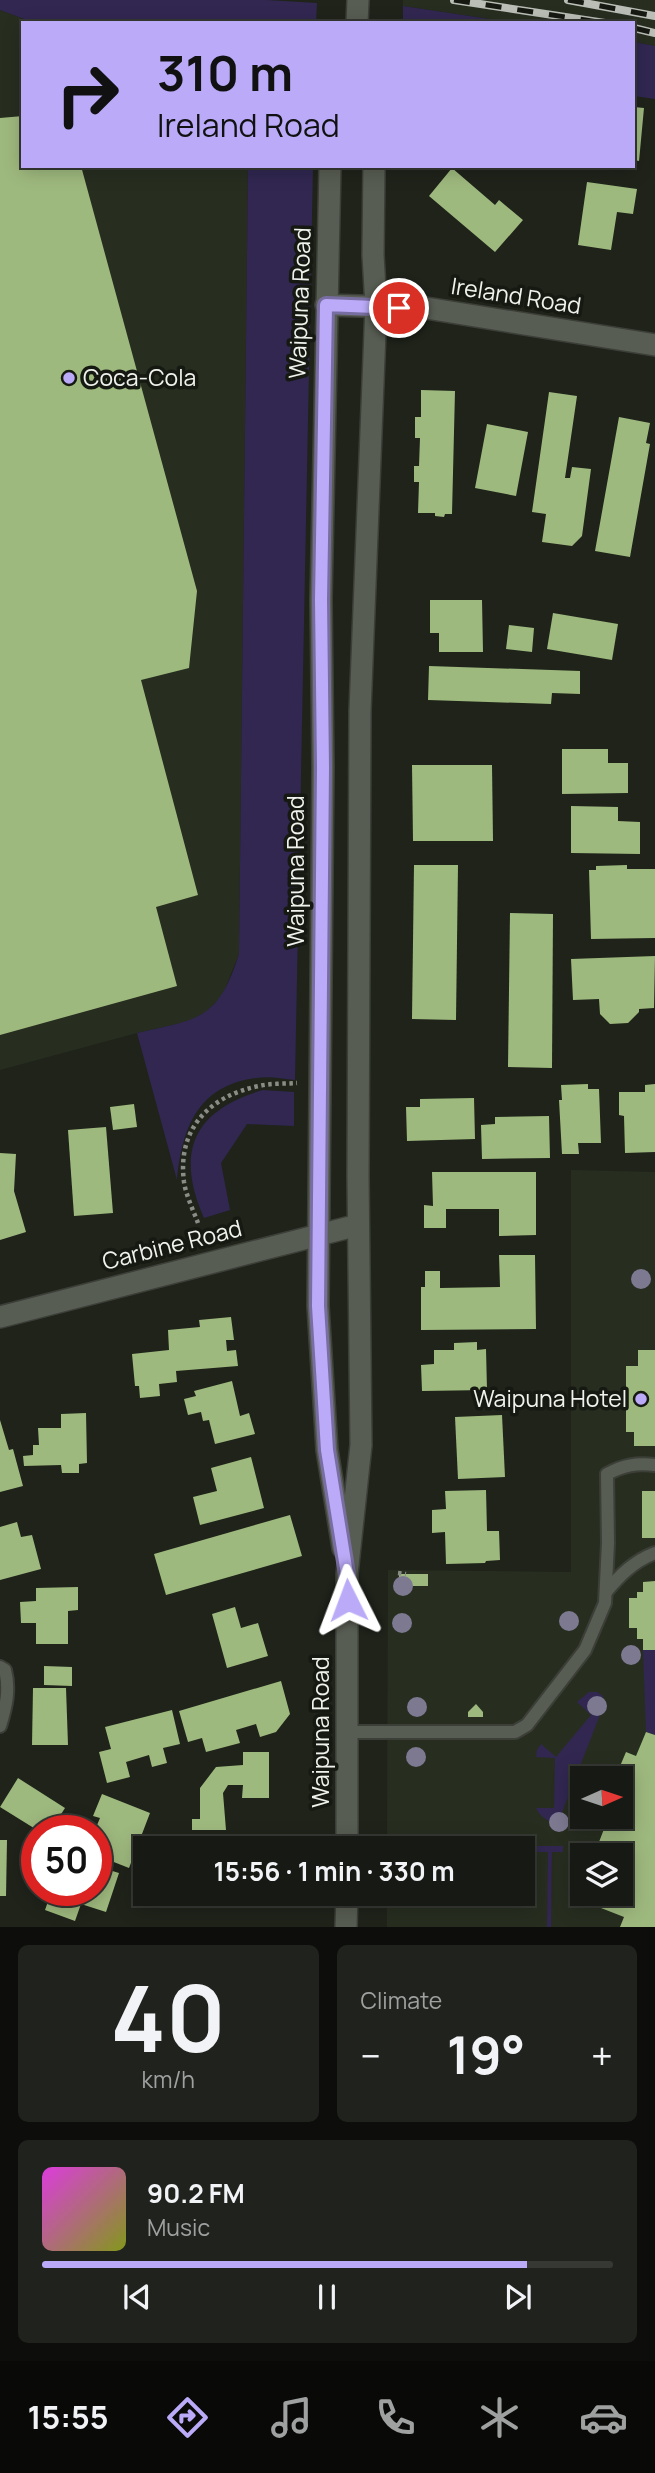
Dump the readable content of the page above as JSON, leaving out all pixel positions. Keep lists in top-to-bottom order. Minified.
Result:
{"streets":{"main road":["Ireland Road","Waipuna Road","Carbine Road"]},"crossings":[["Ireland Road","Waipuna Road"],["Waipuna Road","Carbine Road"]],"places":["Coca-Cola","Waipuna Hotel"],"north":"right","page":{"turn":["310 m","Ireland Road"],"limit":"50","trip":"15:56 · 1 min · 330 m","tile":[["40","km/h"],"Climate"],"heat":["−","19°","+"],"song":["90.2 FM","Music"],"tabs":"15:55"}}
